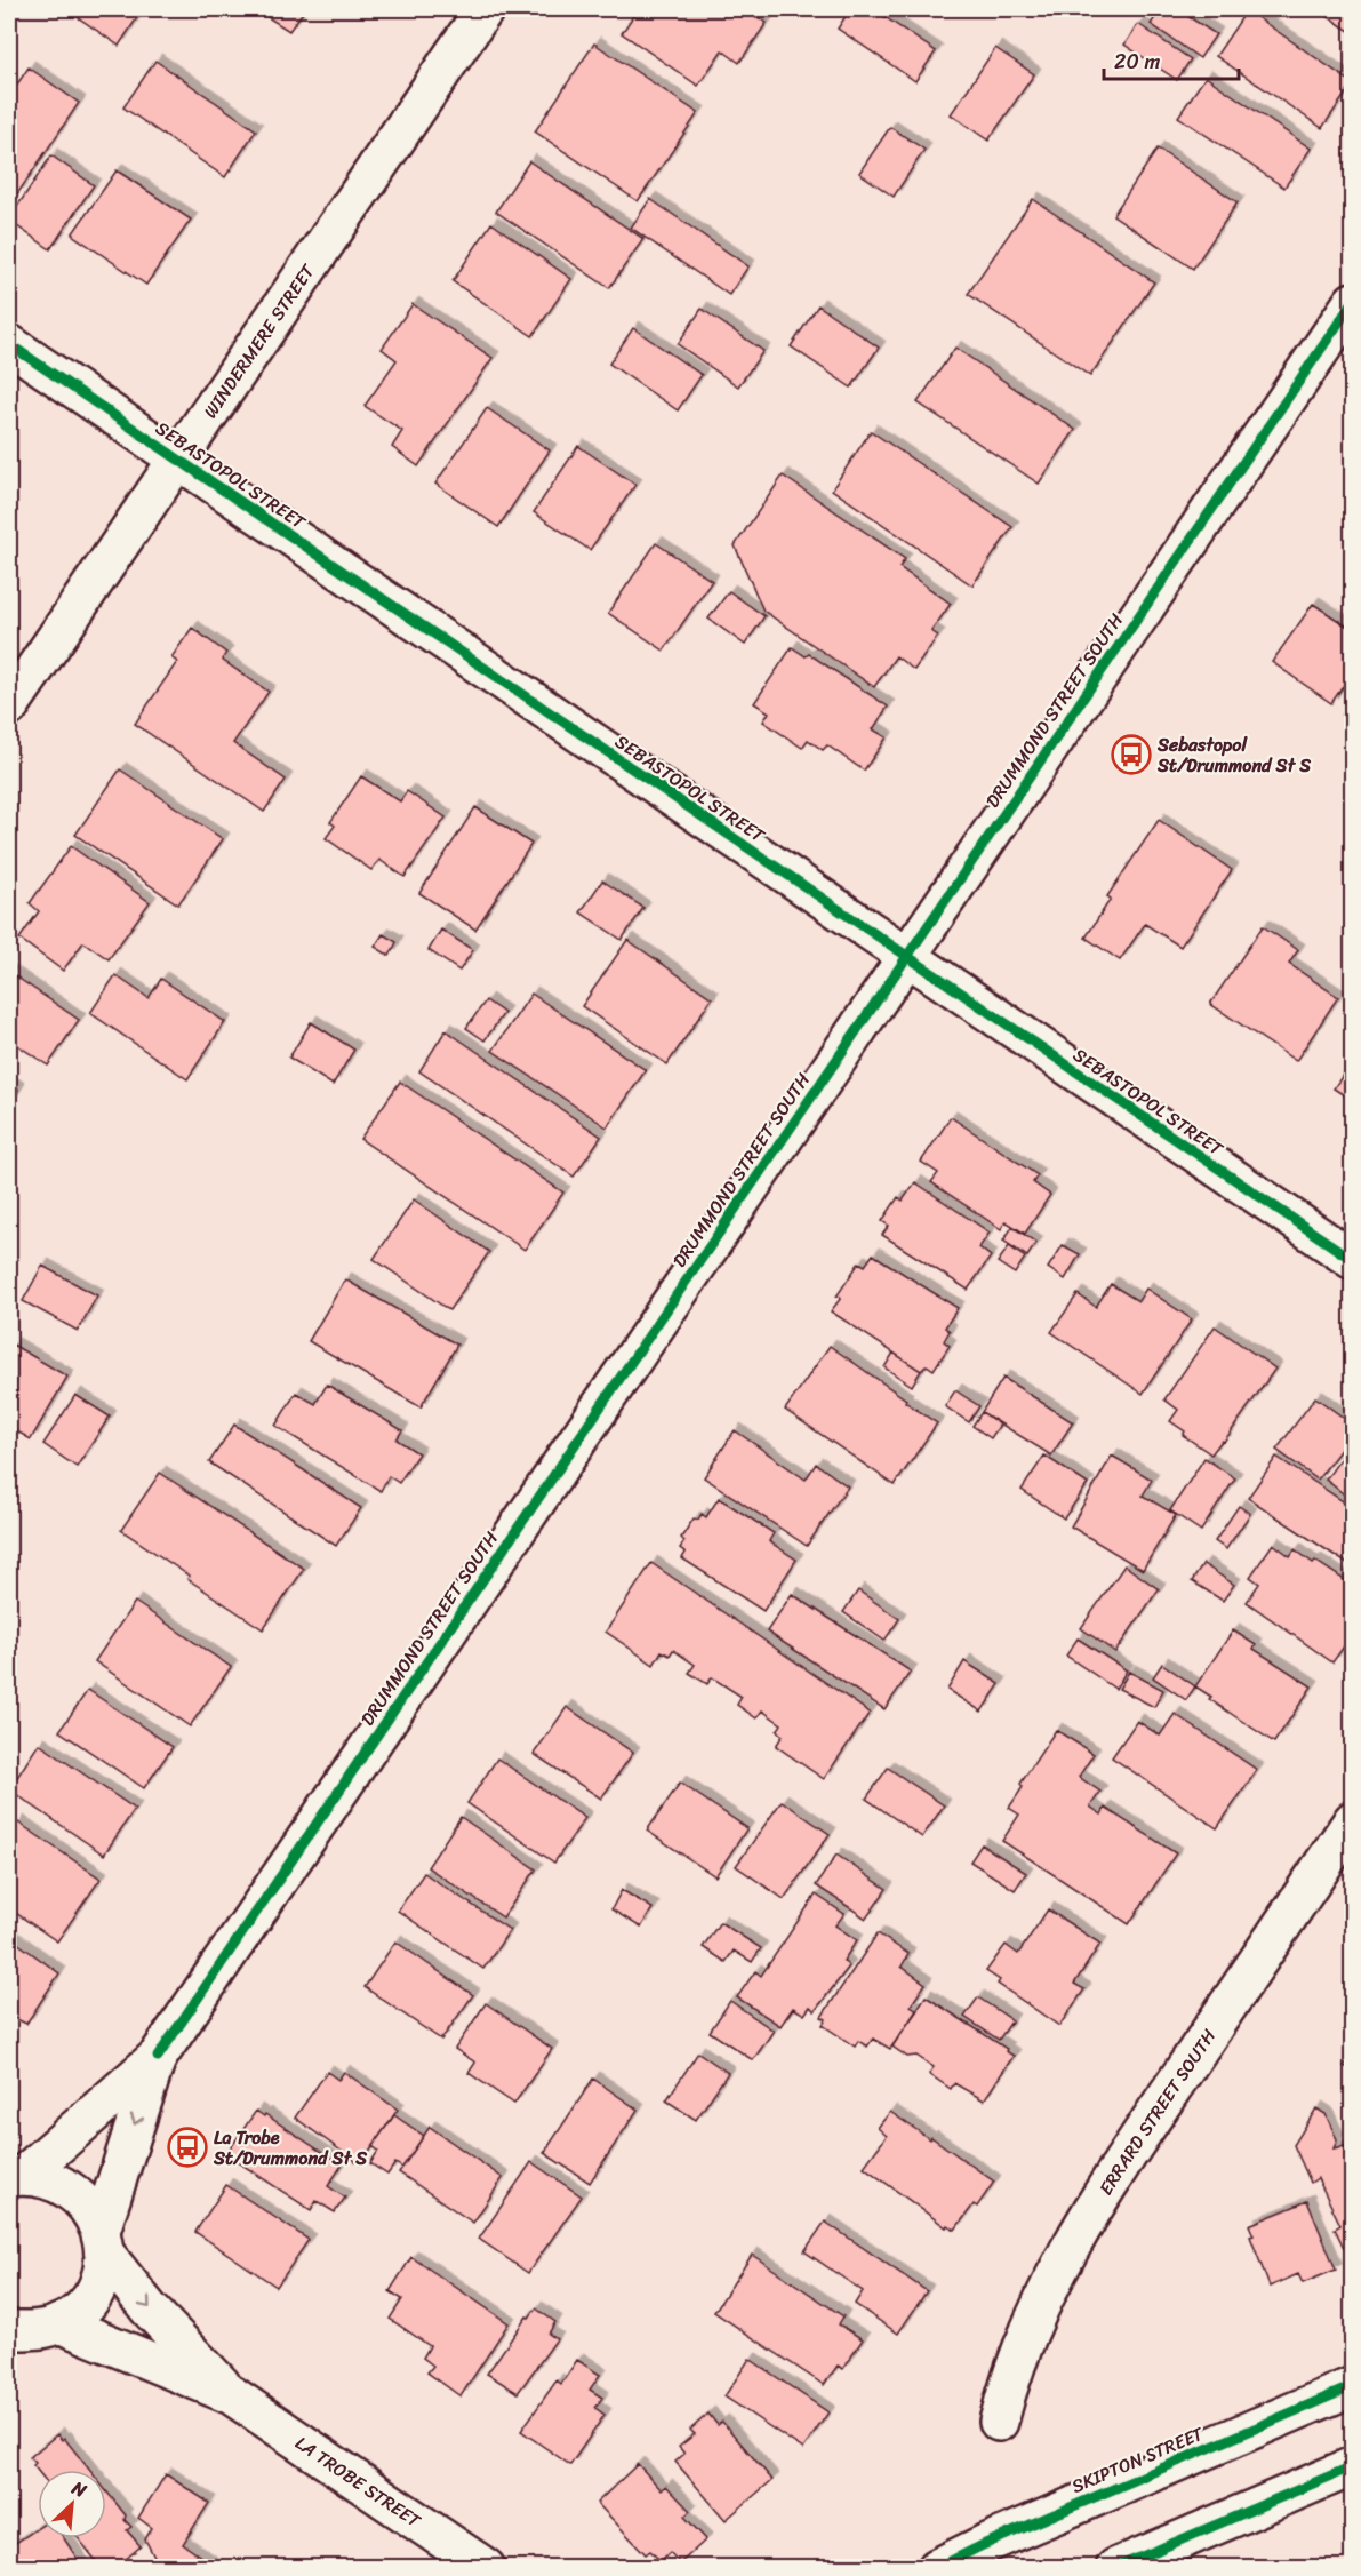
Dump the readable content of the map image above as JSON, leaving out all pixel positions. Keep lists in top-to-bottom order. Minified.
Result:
{"streets":{"main road":["WINDERMERE STREET","SEBASTOPOL STREET","DRUMMOND STREET SOUTH","ERRARD STREET SOUTH","SKIPTON STREET","LA TROBE STREET"]},"crossings":[["WINDERMERE STREET","SEBASTOPOL STREET"],["SEBASTOPOL STREET","DRUMMOND STREET SOUTH"],["DRUMMOND STREET SOUTH","LA TROBE STREET"]],"places":{"bus stop":["Sebastopol St/Drummond St S","La Trobe St/Drummond St S"]},"scale_bar":"20 m","north":"top right"}
